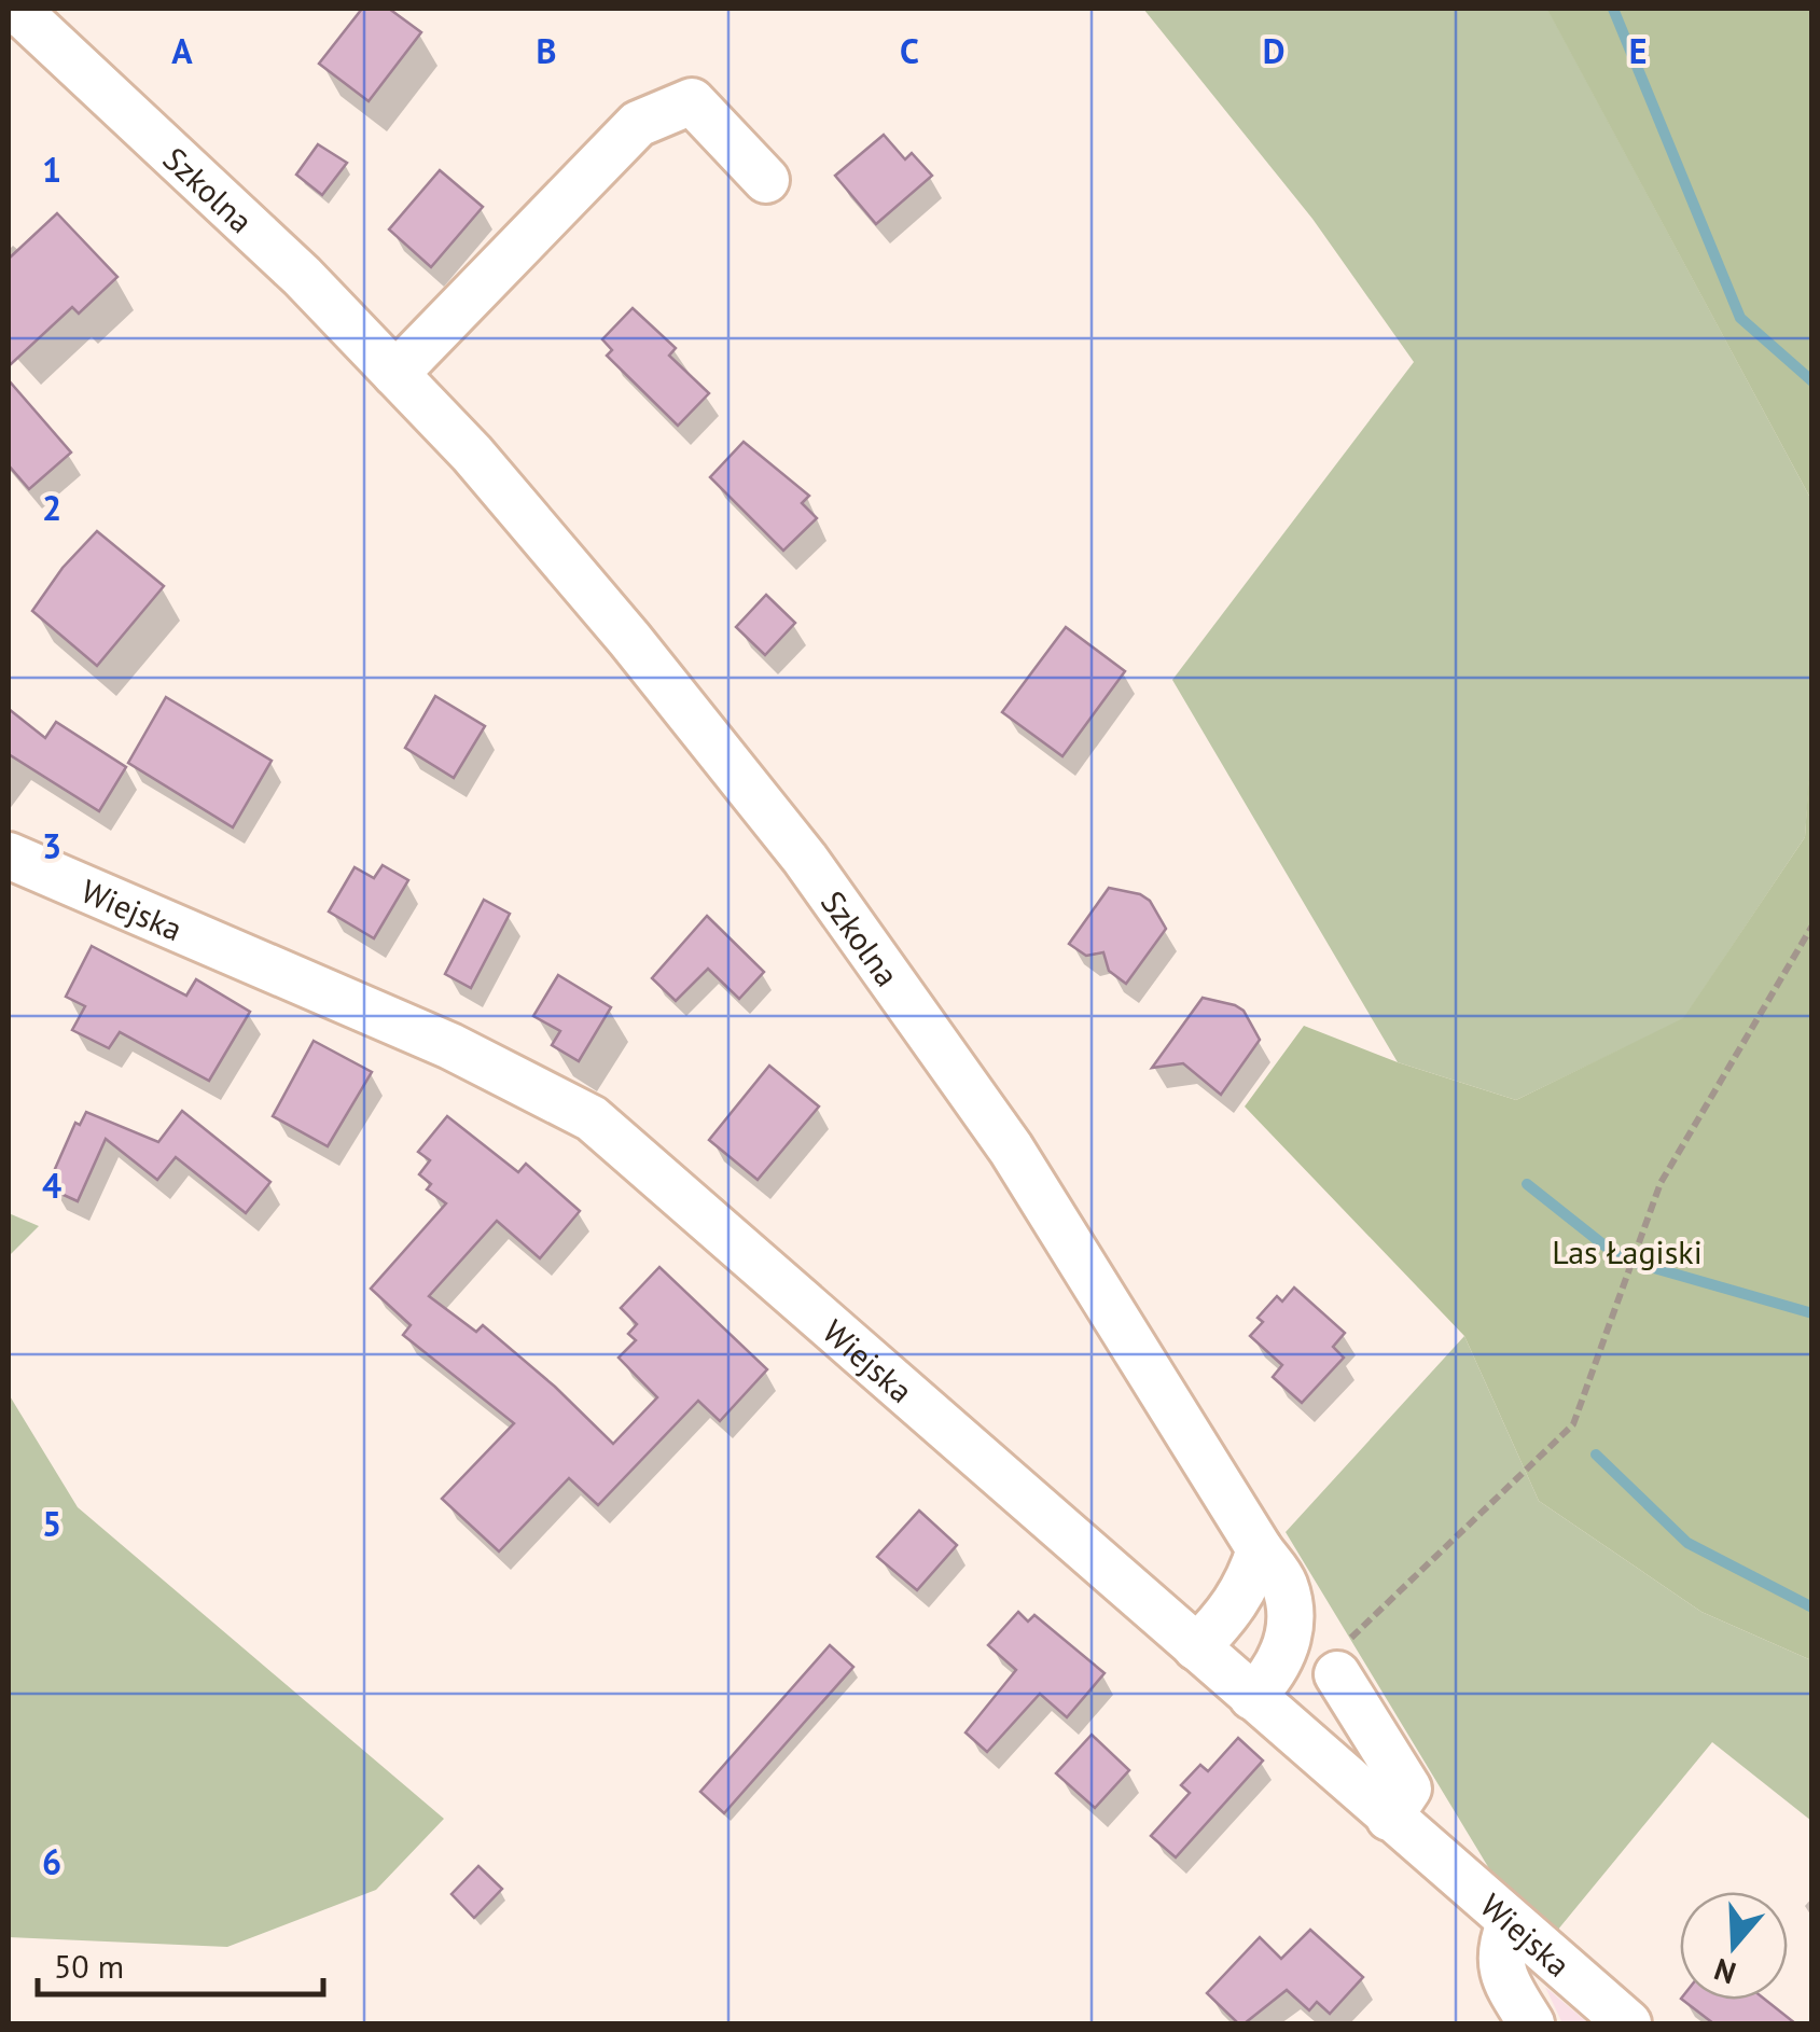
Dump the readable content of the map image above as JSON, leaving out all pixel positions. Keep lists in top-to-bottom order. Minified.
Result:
{"streets":{"street":["Szkolna","Wiejska"]},"crossings":[["Szkolna","Wiejska"]],"parks":["Las Łagiski"],"scale_bar":"50 m","north":"bottom","grid":{"columns":["A","B","C","D","E"],"rows":["1","2","3","4","5","6"]}}
